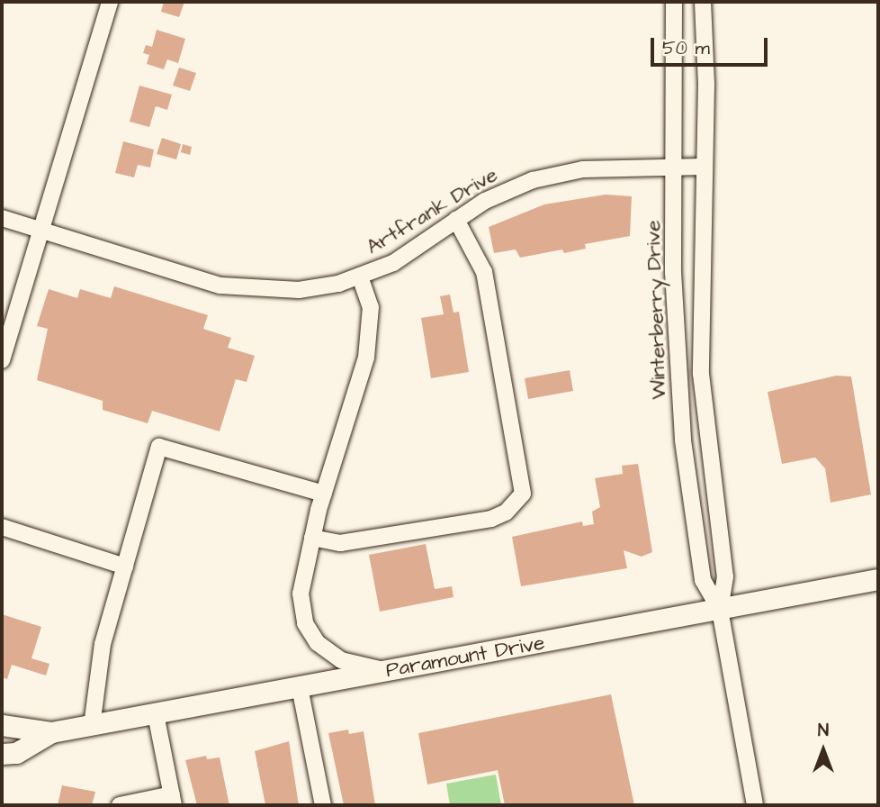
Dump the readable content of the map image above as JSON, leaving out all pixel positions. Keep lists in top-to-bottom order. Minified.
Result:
{"streets":{"main road":["Paramount Drive"],"street":["Artfrank Drive","Winterberry Drive"]},"crossings":[["Artfrank Drive","Winterberry Drive"],["Winterberry Drive","Paramount Drive"]],"scale_bar":"50 m","north":"top"}
